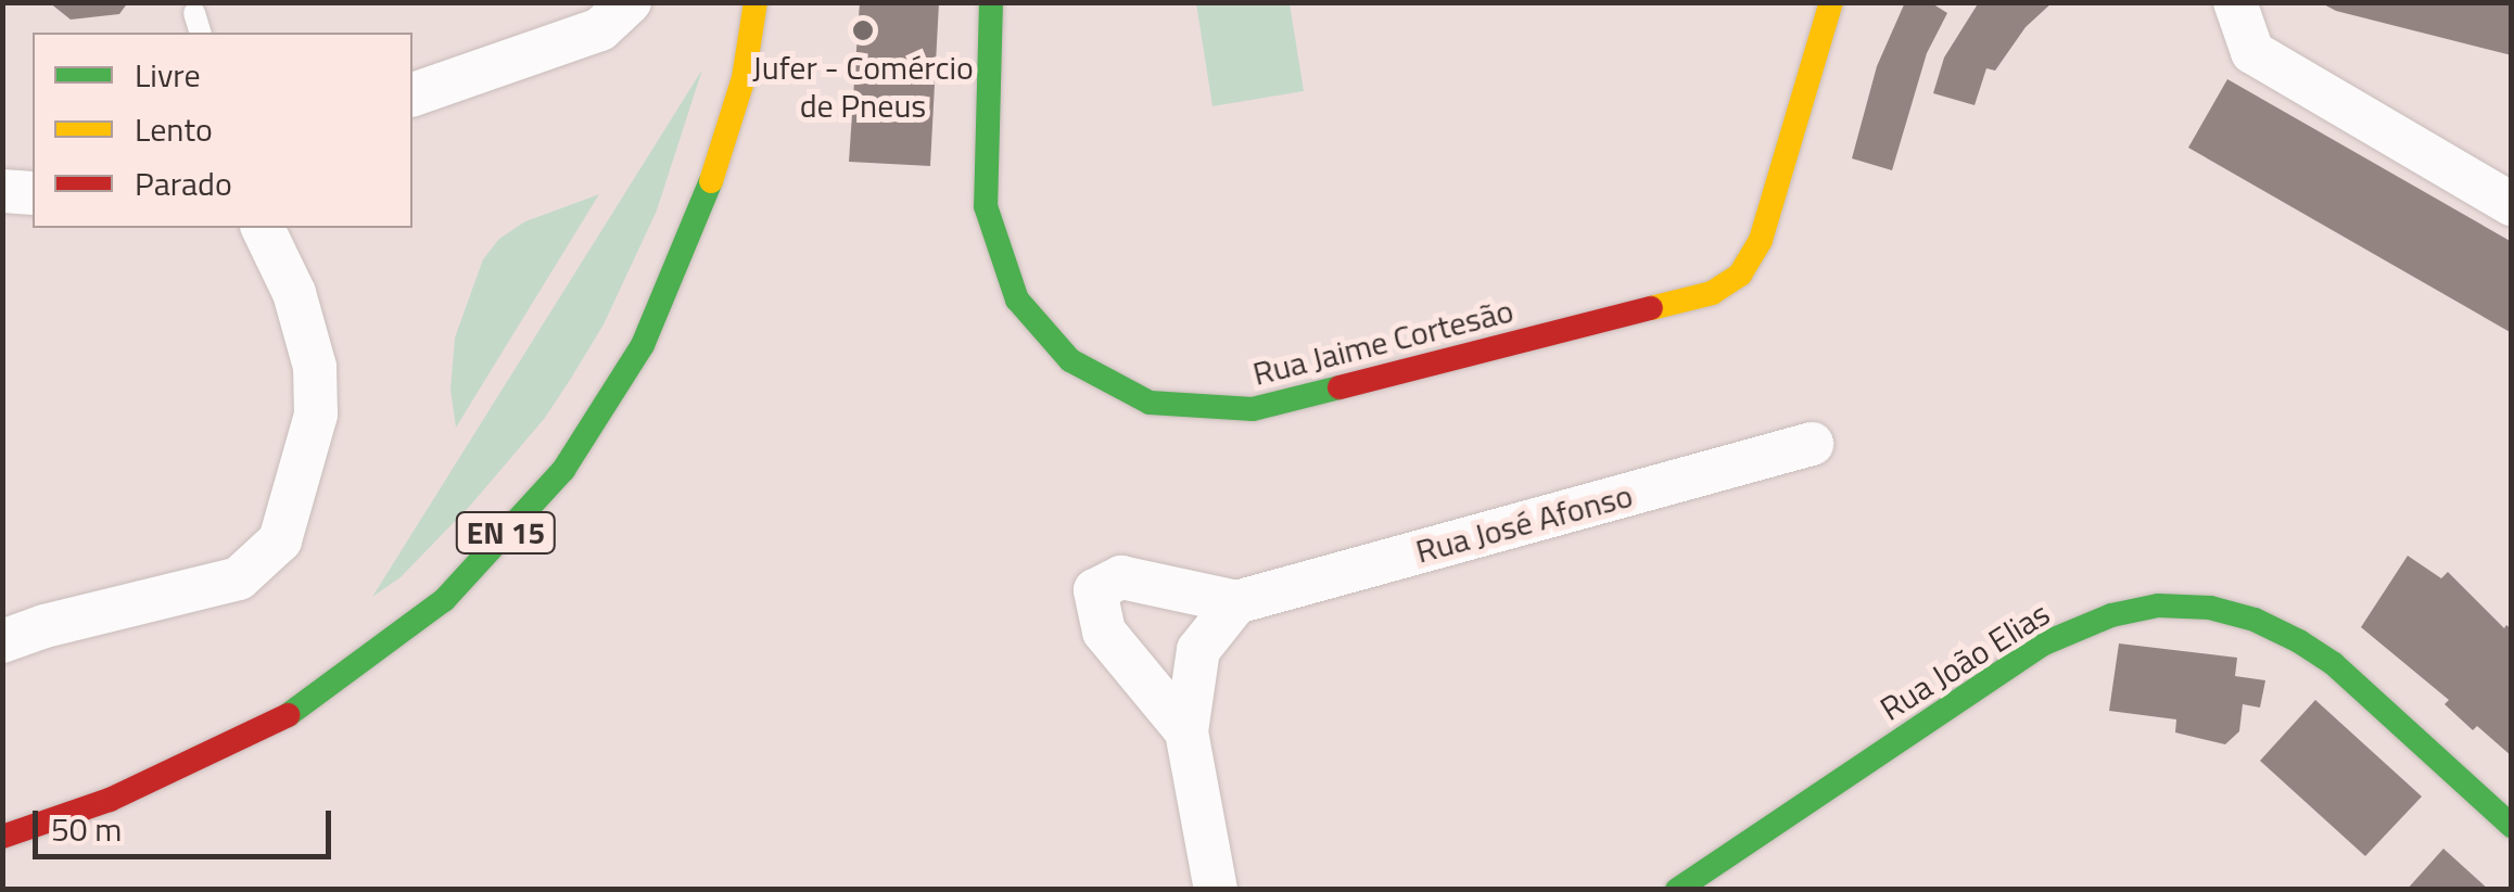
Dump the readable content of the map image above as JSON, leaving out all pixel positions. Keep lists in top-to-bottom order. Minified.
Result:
{"streets":{"street":["Rua Jaime Cortesão","Rua José Afonso","EN 15","Rua João Elias"]},"places":["Jufer - Comércio de Pneus"],"legend":["Livre","Lento","Parado"],"scale_bar":"50 m"}
